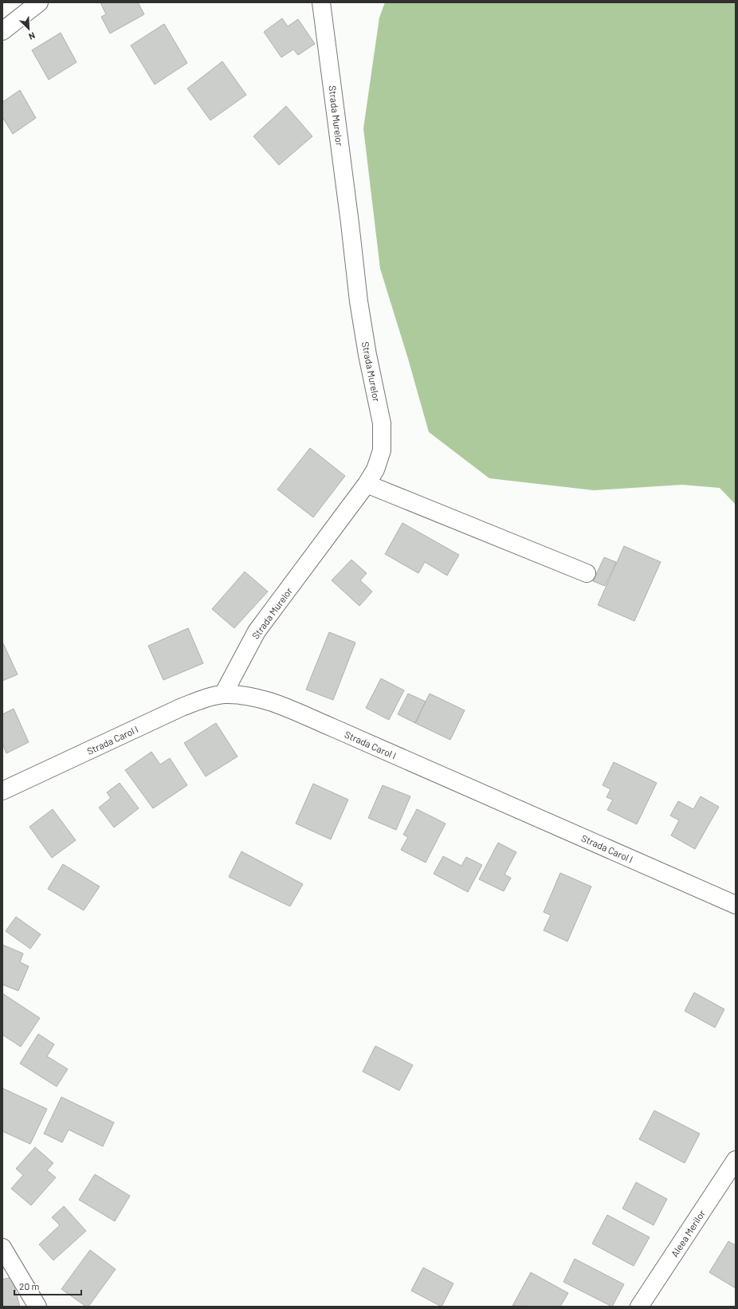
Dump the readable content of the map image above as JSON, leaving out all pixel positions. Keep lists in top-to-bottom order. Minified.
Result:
{"streets":{"street":["Strada Murelor","Strada Carol I","Aleea Merilor"]},"crossings":[["Strada Murelor","Strada Carol I"]],"scale_bar":"20 m","north":"bottom right"}
